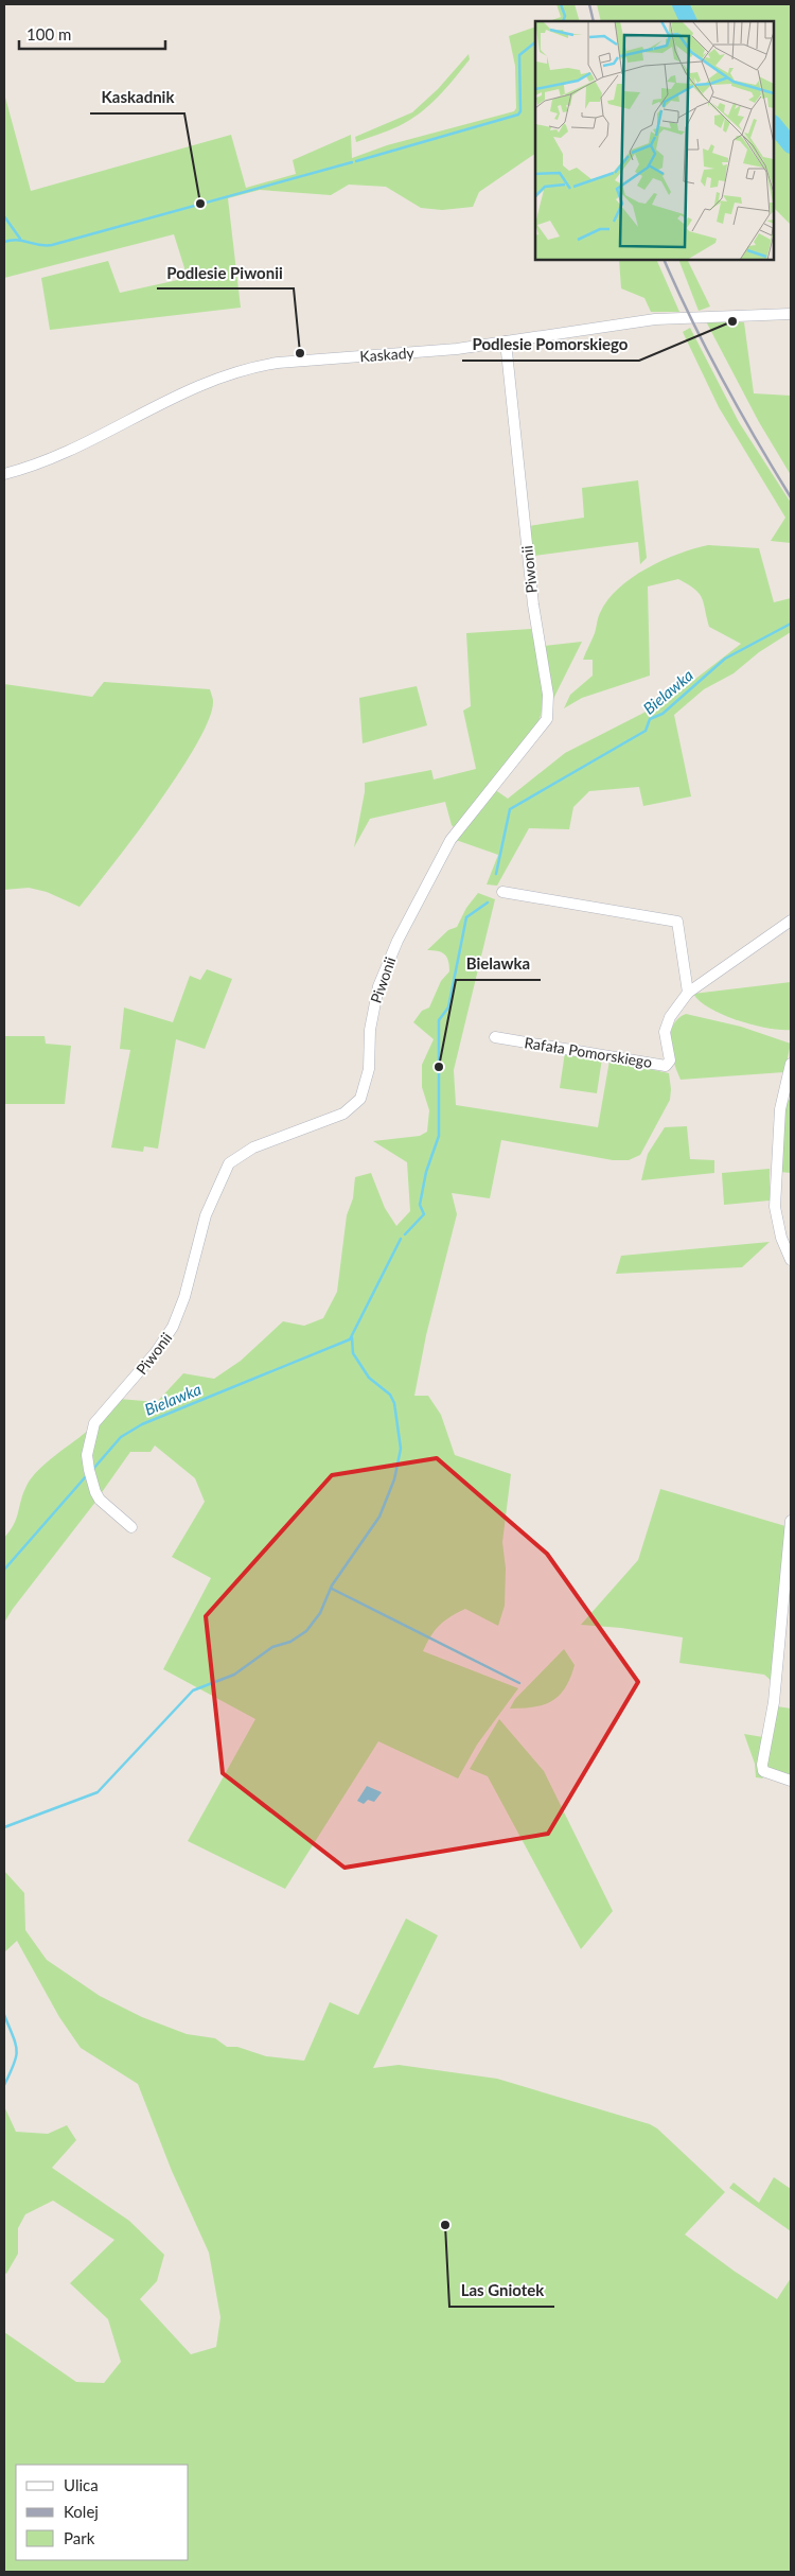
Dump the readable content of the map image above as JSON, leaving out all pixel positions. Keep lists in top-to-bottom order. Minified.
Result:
{"streets":{"street":["Kaskady","Piwonii","Rafała Pomorskiego"]},"crossings":[["Kaskady","Piwonii"]],"water":["Bielawka"],"places":["Kaskadnik","Podlesie Pomorskiego","Podlesie Piwonii","Bielawka","Las Gniotek"],"legend":["Ulica","Kolej","Park"],"scale_bar":"100 m"}
